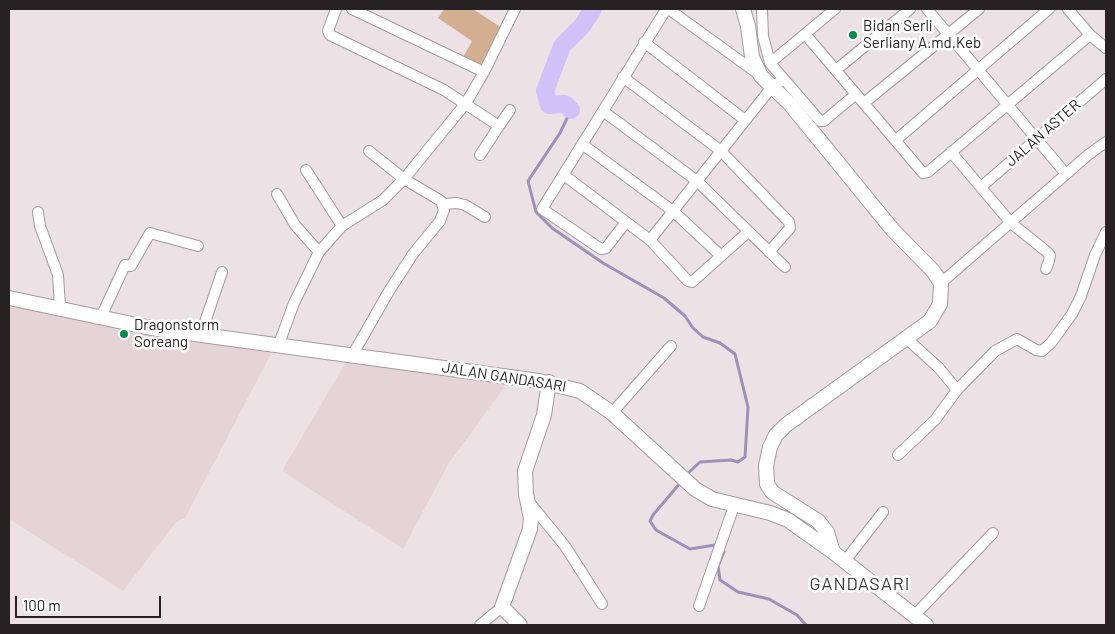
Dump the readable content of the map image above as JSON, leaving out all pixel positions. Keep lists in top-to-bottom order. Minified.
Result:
{"streets":{"street":["JALAN ASTER","JALAN GANDASARI"]},"districts":["GANDASARI"],"places":["Bidan Serli Serliany A.md.Keb","Dragonstorm Soreang"],"scale_bar":"100 m"}
